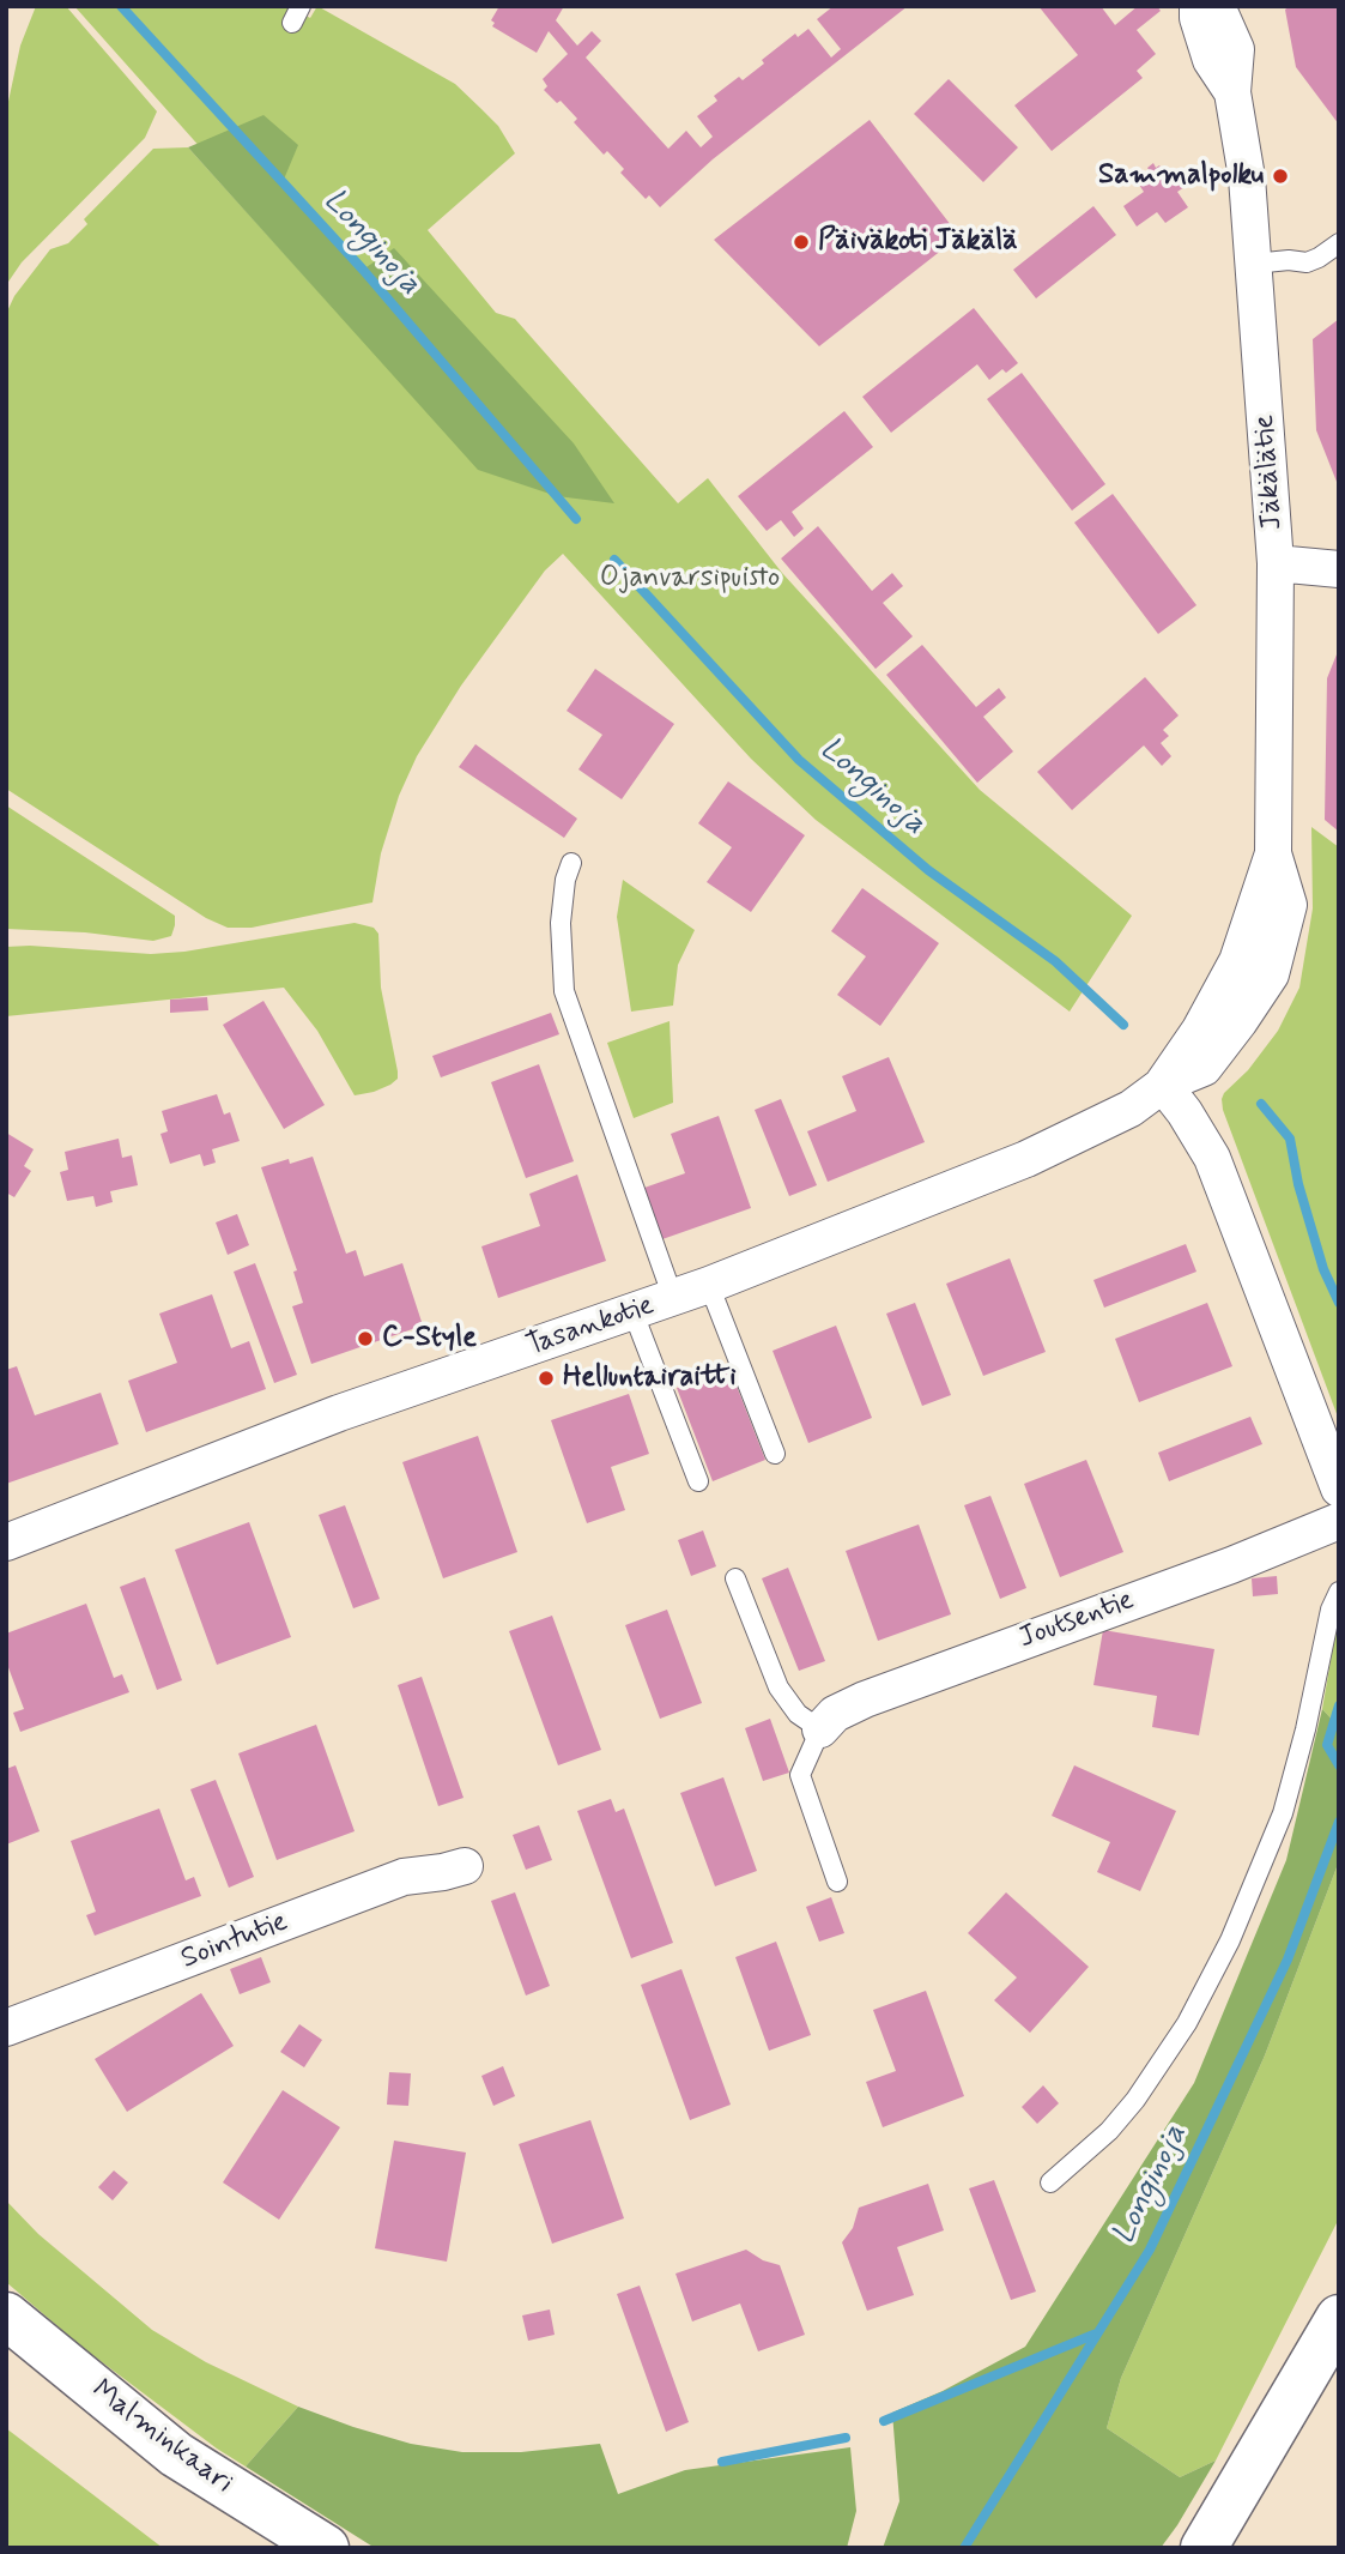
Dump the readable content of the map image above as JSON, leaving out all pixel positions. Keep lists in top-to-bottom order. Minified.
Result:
{"streets":{"main road":["Malminkaari"],"street":["Jäkälätie","Tasankotie","Joutsentie","Sointutie"]},"crossings":[["Jäkälätie","Tasankotie"]],"water":["Longinoja"],"parks":["Ojanvarsipuisto"],"places":["Sammalpolku","Päiväkoti Jäkälä","C-Style","Helluntairaitti"]}
